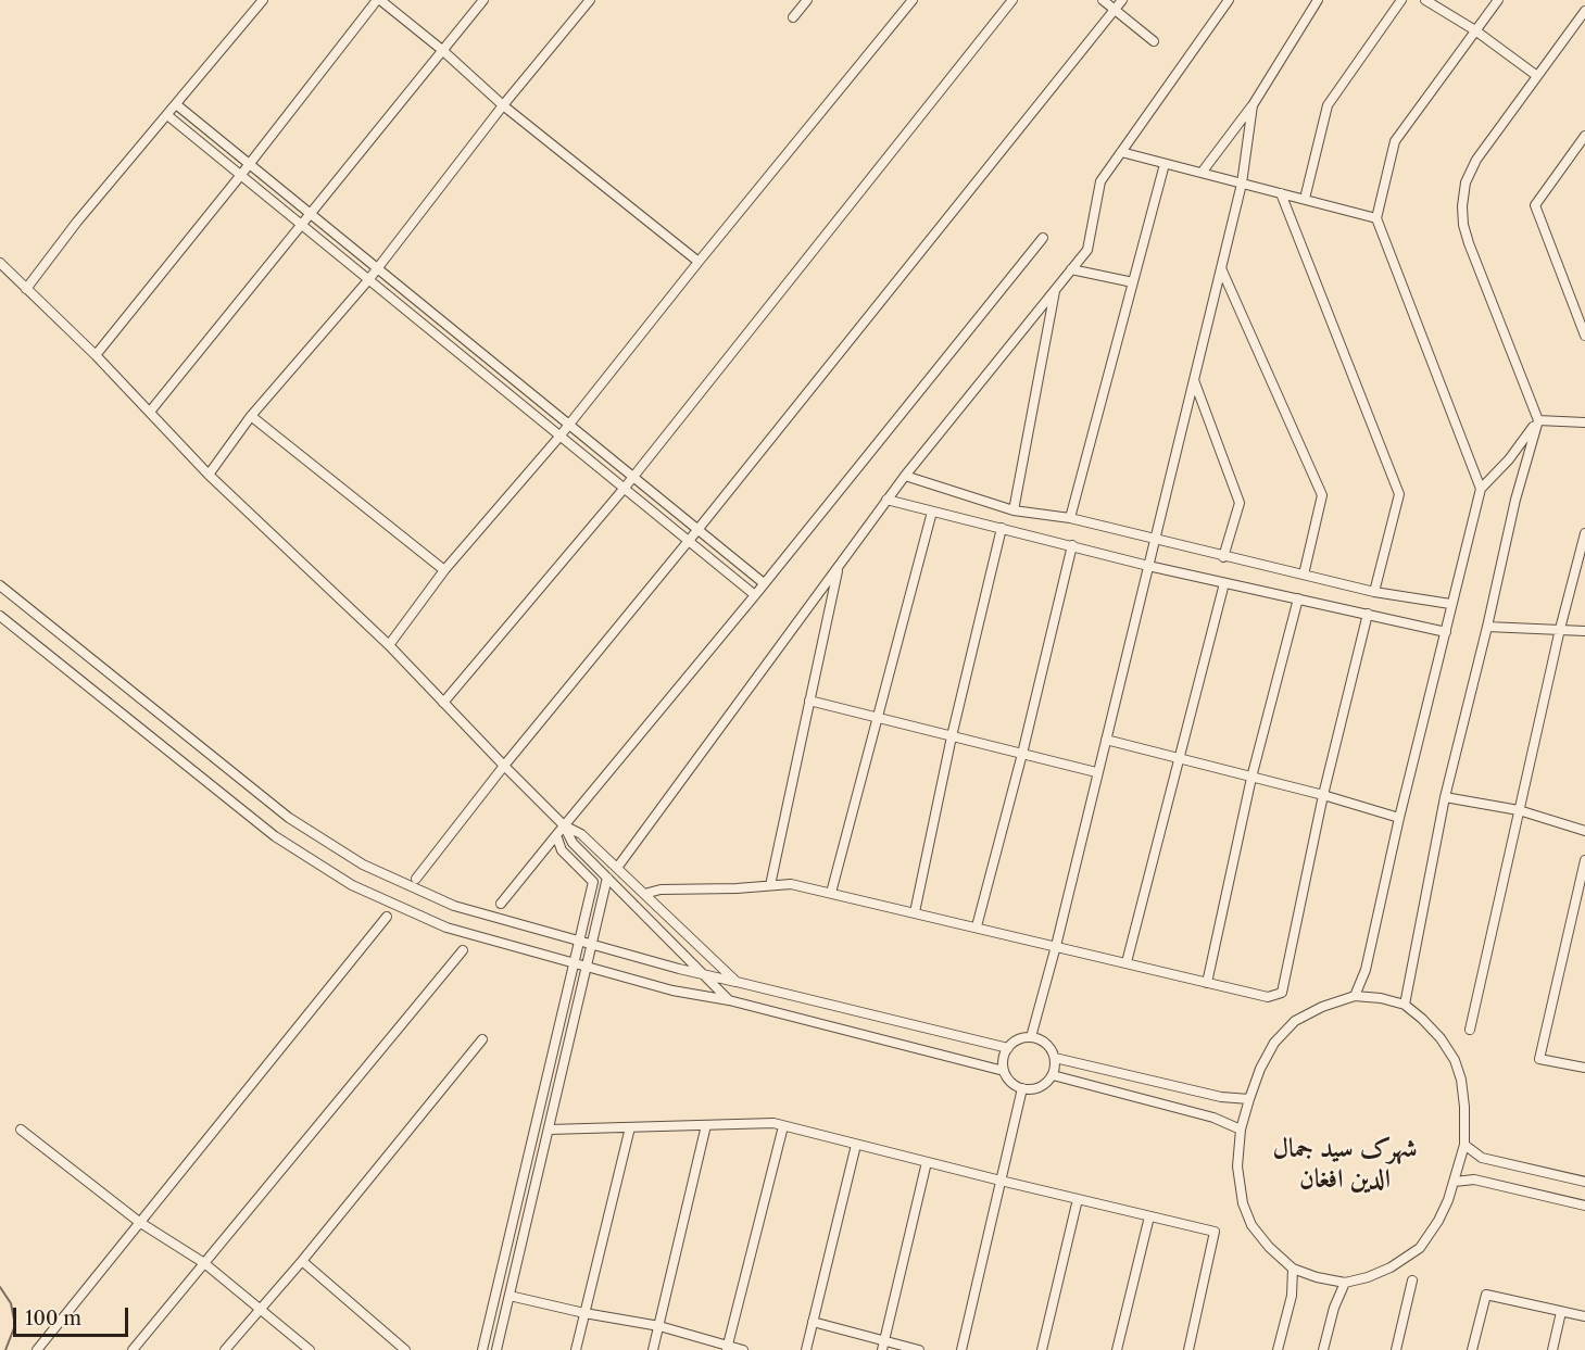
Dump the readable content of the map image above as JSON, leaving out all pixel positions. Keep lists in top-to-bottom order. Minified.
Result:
{"districts":["شهرک سید جمال الدین افغان"],"scale_bar":"100 m"}
